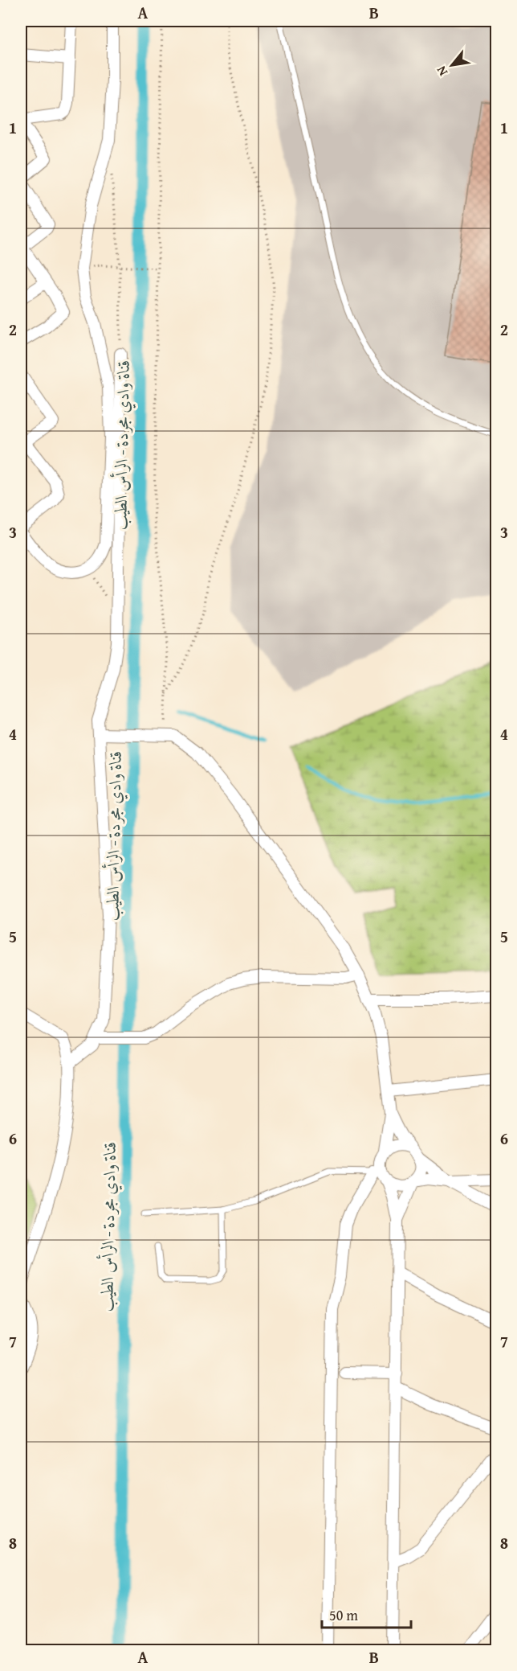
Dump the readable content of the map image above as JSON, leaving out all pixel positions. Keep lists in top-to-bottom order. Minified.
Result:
{"water":["قناة وادي مجردة - الرأس الطيب"],"scale_bar":"50 m","north":"bottom left","grid":{"columns":["A","B"],"rows":["1","2","3","4","5","6","7","8"]}}
